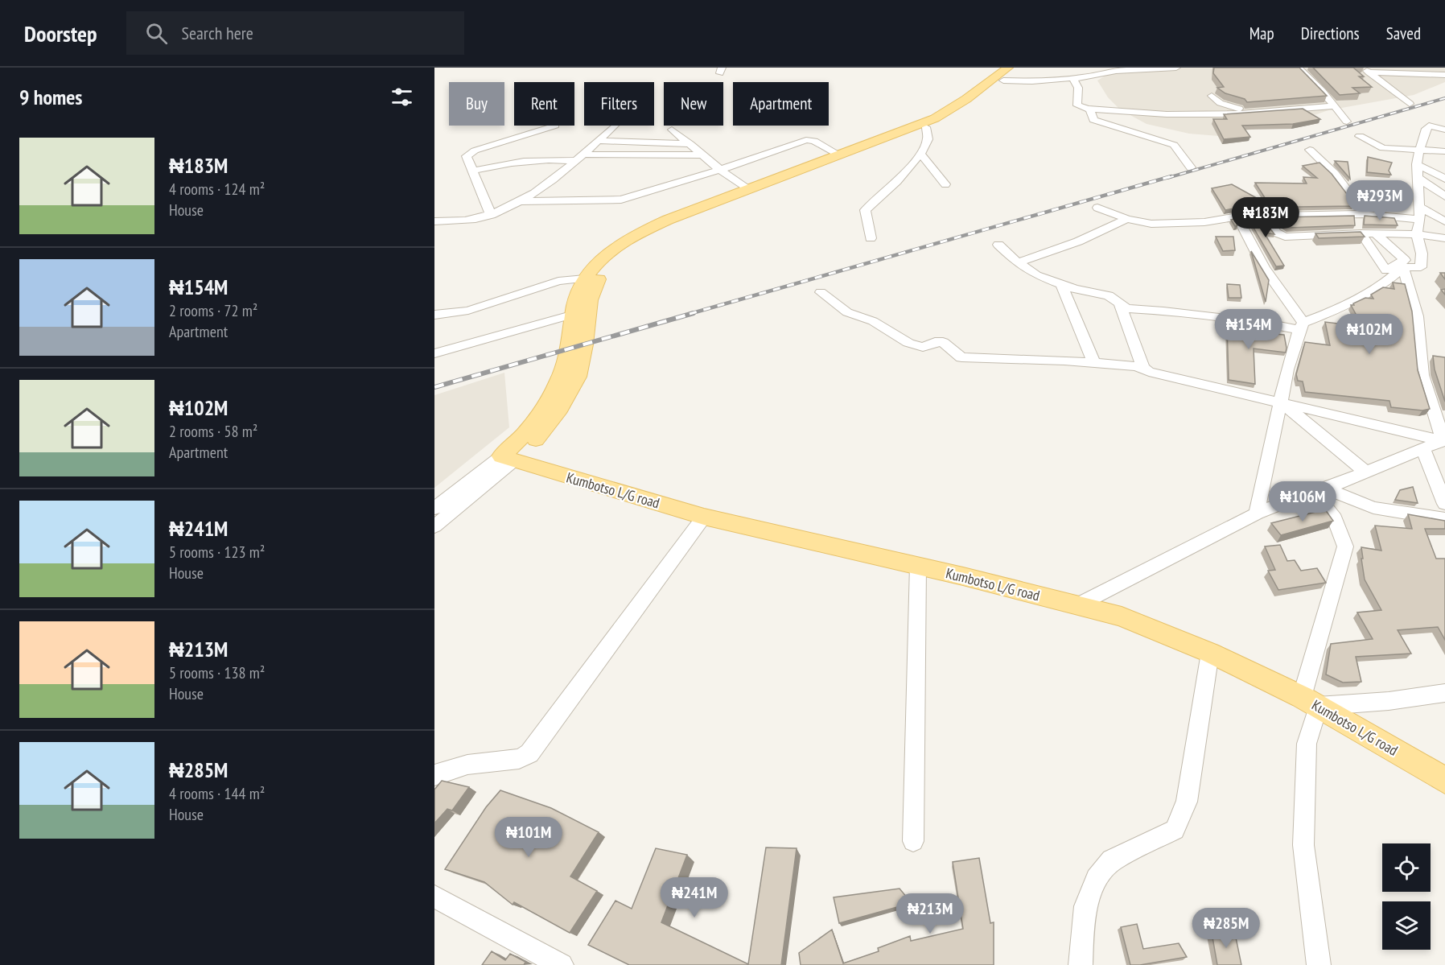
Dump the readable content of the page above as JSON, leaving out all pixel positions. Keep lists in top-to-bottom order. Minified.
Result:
{"streets":{"main road":["Kumbotso L/G road"]},"page":{"header":"Doorstep","search":"Search here","nav":["Map","Directions","Saved"],"heading":"9 homes","chip":["Buy","Rent","Filters","New","Apartment"],"list":[{"name":"₦183M","note":"4 rooms · 124 m² · House"},{"name":"₦154M","note":"2 rooms · 72 m² · Apartment"},{"name":"₦102M","note":"2 rooms · 58 m² · Apartment"},{"name":"₦241M","note":"5 rooms · 123 m² · House"},{"name":"₦213M","note":"5 rooms · 138 m² · House"},{"name":"₦285M","note":"4 rooms · 144 m² · House"}],"price":["₦293M","₦183M","₦154M","₦102M","₦106M","₦101M","₦241M","₦213M","₦285M"]}}
